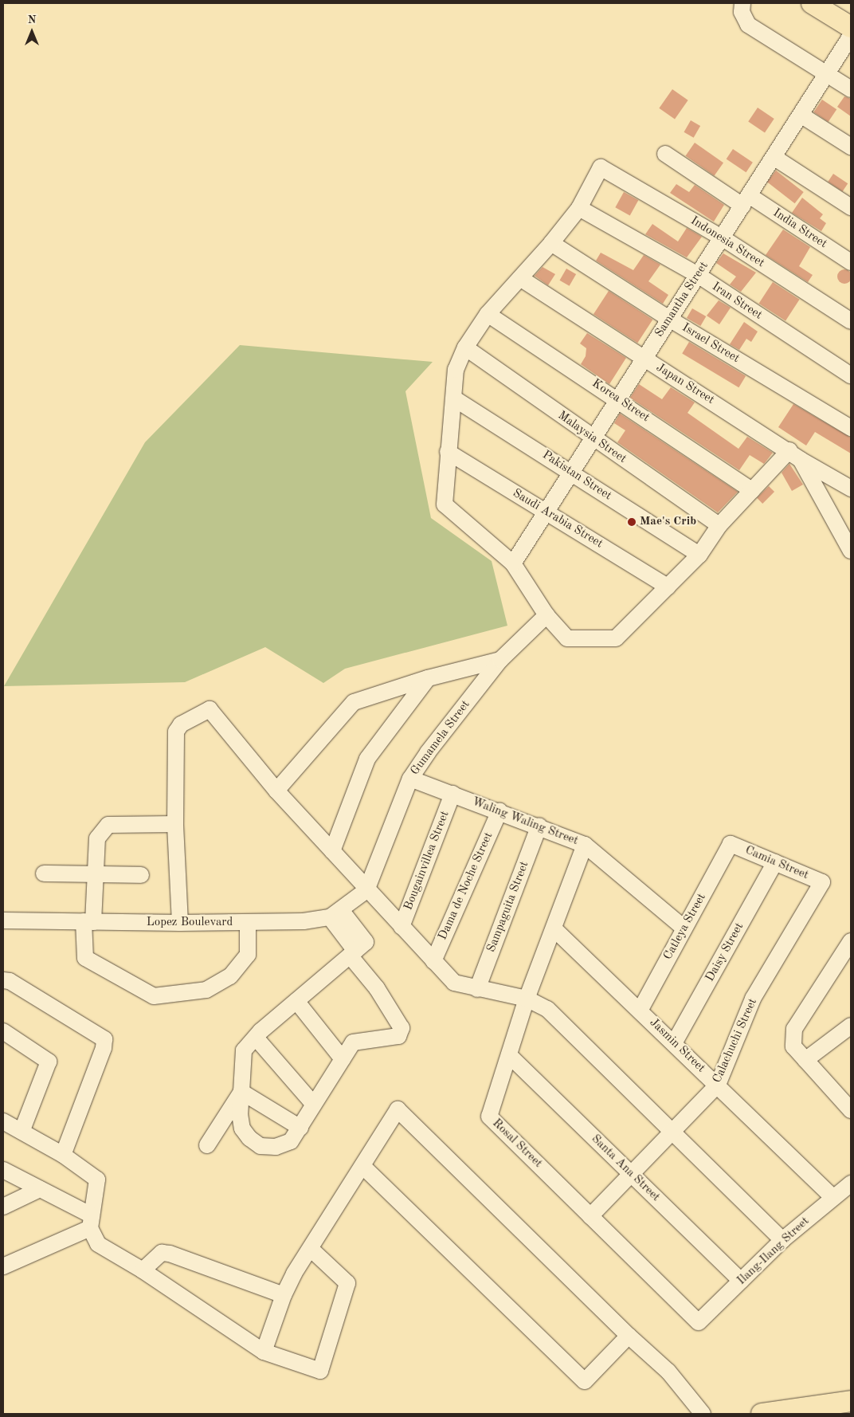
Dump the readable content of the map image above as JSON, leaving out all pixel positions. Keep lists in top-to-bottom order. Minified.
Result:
{"streets":{"street":["India Street","Indonesia Street","Samantha Street","Iran Street","Israel Street","Japan Street","Korea Street","Malaysia Street","Pakistan Street","Saudi Arabia Street","Gumamela Street","Waling Waling Street","Bougainvillea Street","Camia Street","Dama de Noche Street","Sampaguita Street","Lopez Boulevard","Catleya Street","Daisy Street","Calachuchi Street","Jasmin Street","Rosal Street","Santa Ana Street","Ilang-Ilang Street"]},"crossings":[["India Street","Samantha Street"],["Indonesia Street","Samantha Street"],["Indonesia Street","Iran Street"],["Samantha Street","Iran Street"],["Samantha Street","Israel Street"],["Samantha Street","Japan Street"],["Samantha Street","Korea Street"],["Samantha Street","Malaysia Street"],["Samantha Street","Pakistan Street"],["Samantha Street","Saudi Arabia Street"],["Gumamela Street","Waling Waling Street"],["Gumamela Street","Lopez Boulevard"],["Waling Waling Street","Bougainvillea Street"],["Waling Waling Street","Dama de Noche Street"],["Waling Waling Street","Sampaguita Street"],["Waling Waling Street","Catleya Street"],["Waling Waling Street","Rosal Street"],["Camia Street","Catleya Street"],["Camia Street","Daisy Street"],["Camia Street","Calachuchi Street"],["Catleya Street","Jasmin Street"],["Daisy Street","Jasmin Street"],["Calachuchi Street","Jasmin Street"],["Calachuchi Street","Rosal Street"],["Calachuchi Street","Santa Ana Street"],["Jasmin Street","Rosal Street"],["Jasmin Street","Ilang-Ilang Street"],["Rosal Street","Santa Ana Street"],["Rosal Street","Ilang-Ilang Street"],["Santa Ana Street","Ilang-Ilang Street"]],"places":["Mae's Crib"],"north":"top"}
